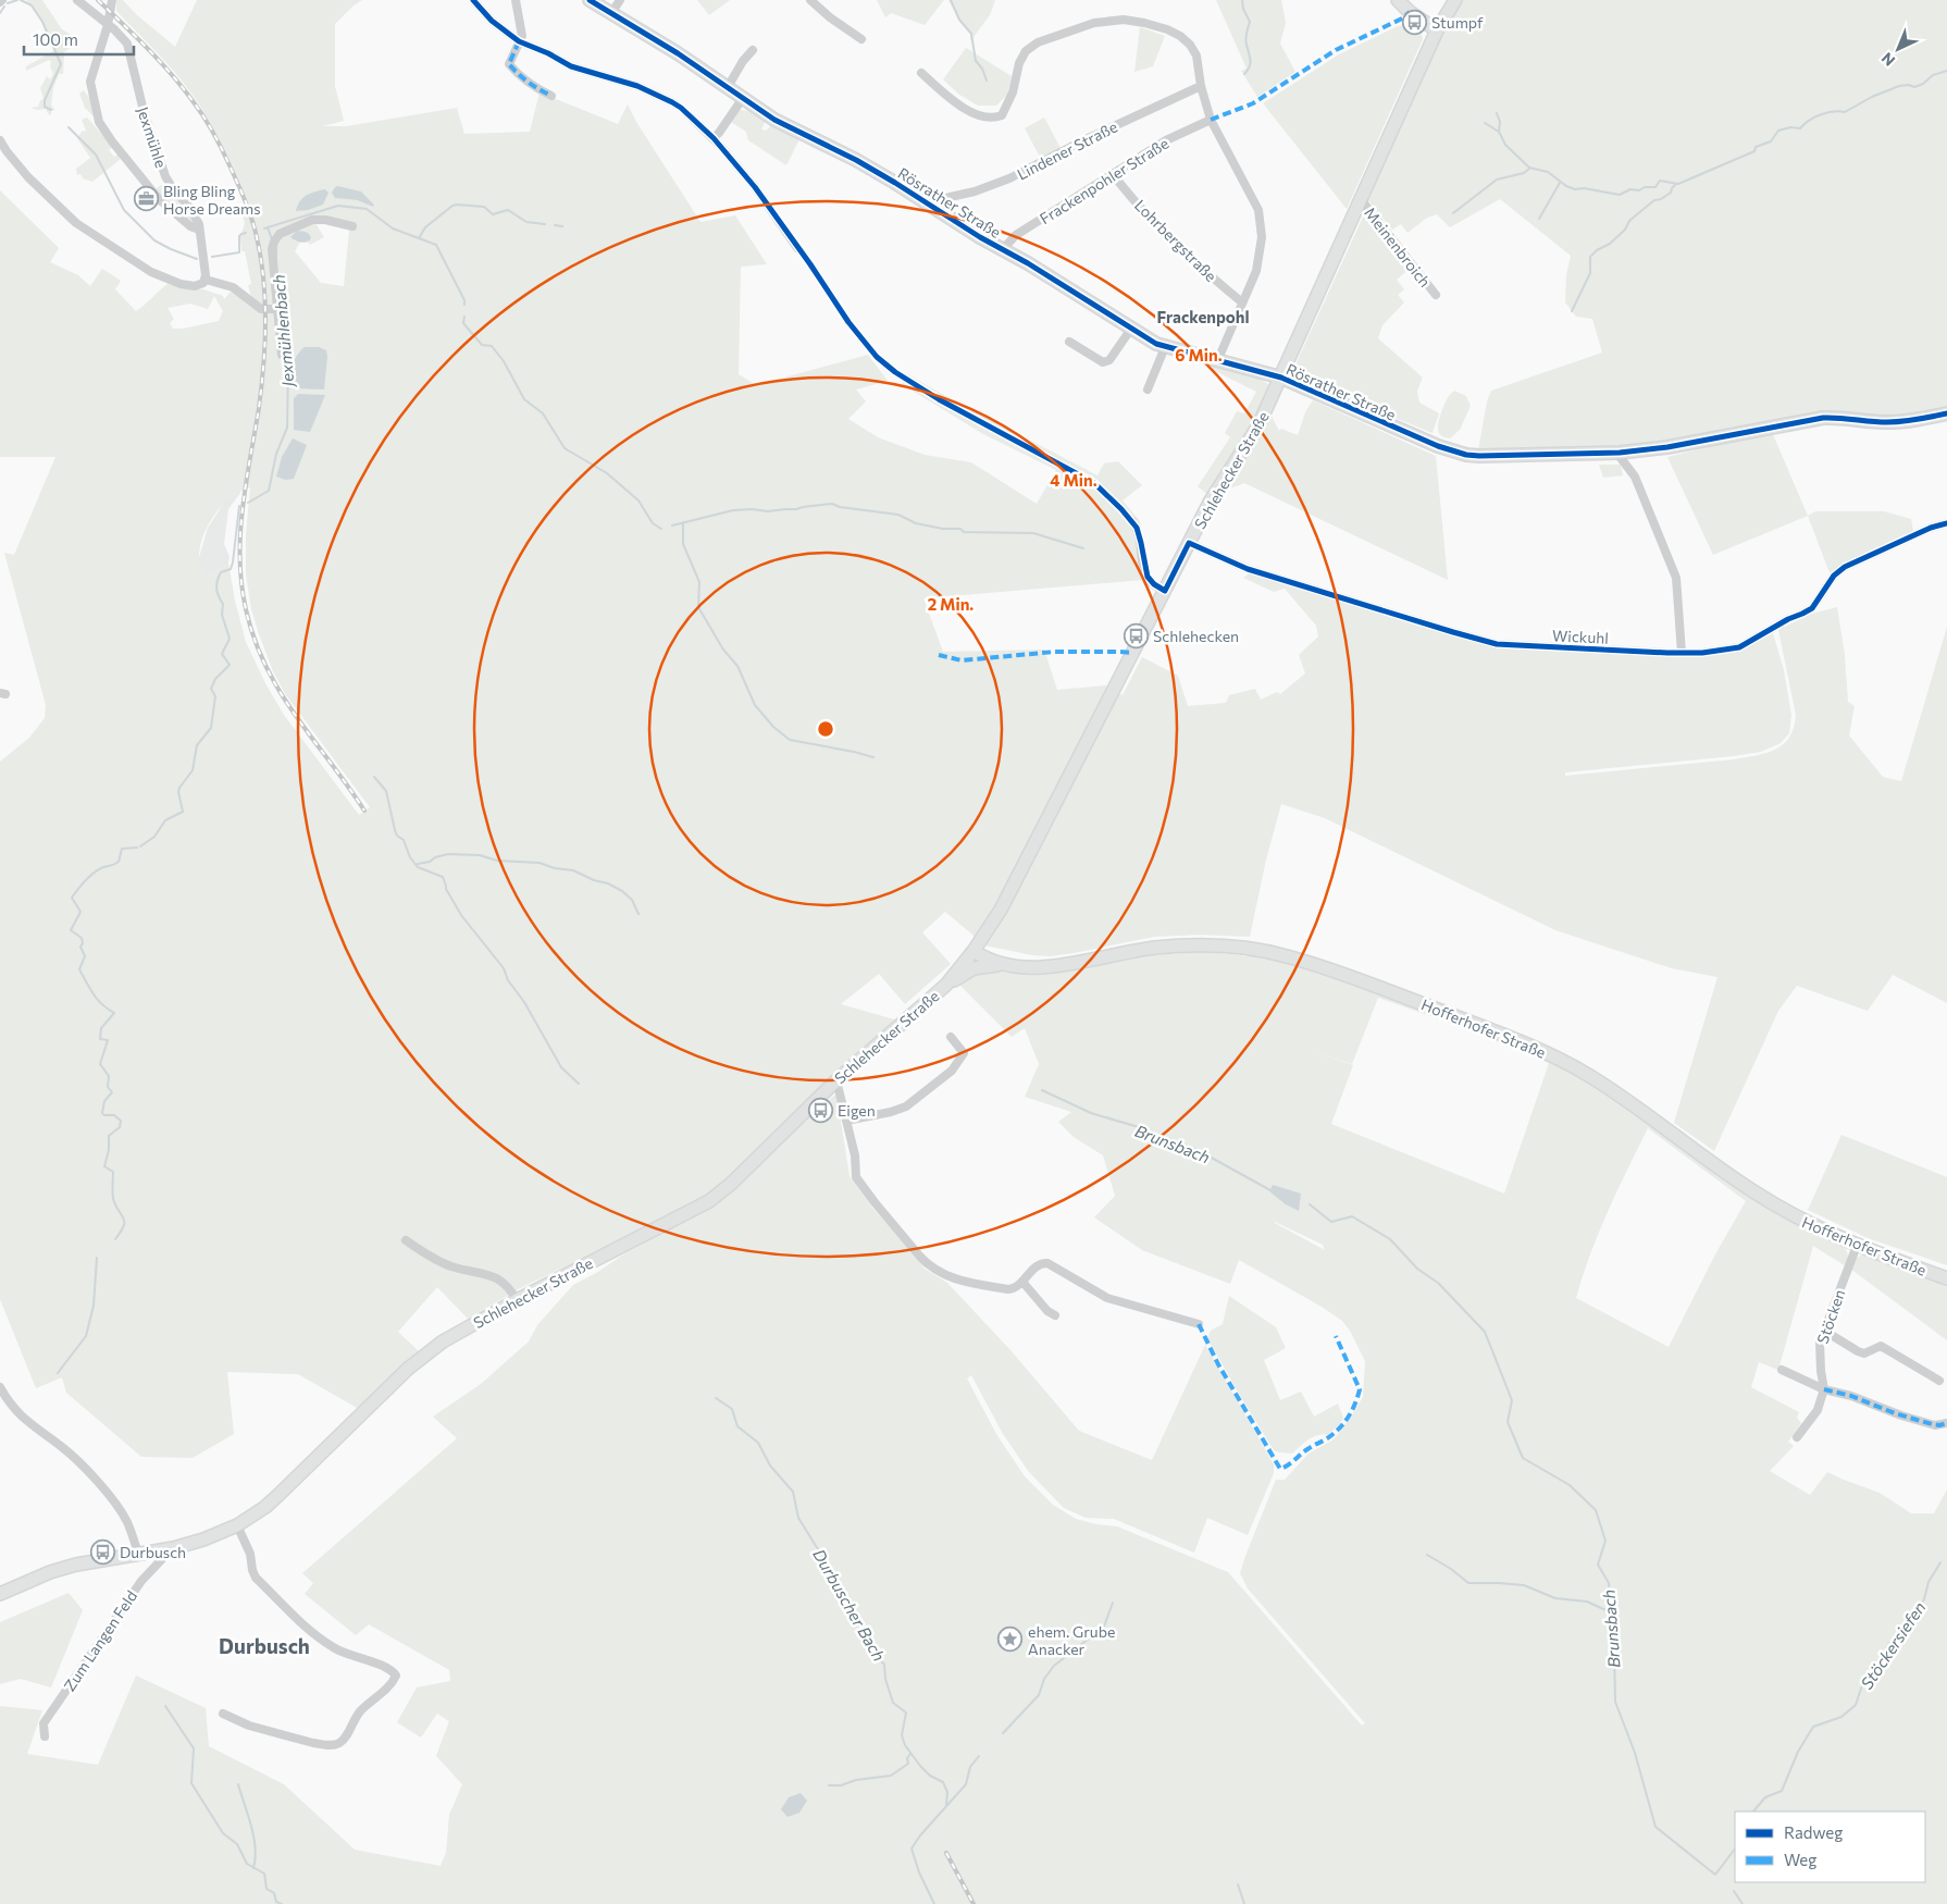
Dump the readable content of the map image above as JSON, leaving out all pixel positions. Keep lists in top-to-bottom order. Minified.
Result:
{"streets":{"street":["Jexmühle","Lindener Straße","Frackenpohler Straße","Rösrather Straße","Lohrbergstraße","Meinenbroich","Schlehecker Straße","Wickuhl","Hofferhofer Straße","Stöcken","Zum Langen Feld"]},"crossings":[["Lindener Straße","Rösrather Straße"],["Frackenpohler Straße","Rösrather Straße"],["Frackenpohler Straße","Lohrbergstraße"],["Rösrather Straße","Schlehecker Straße"],["Meinenbroich","Schlehecker Straße"],["Schlehecker Straße","Wickuhl"],["Schlehecker Straße","Hofferhofer Straße"],["Schlehecker Straße","Zum Langen Feld"],["Hofferhofer Straße","Stöcken"]],"districts":["Frackenpohl","Durbusch"],"water":["Jexmühlenbach","Brunsbach","Durbuscher Bach","Stöckersiefen"],"places":{"bus stop":["Stumpf","Schlehecken","Eigen","Durbusch"],"office":["Bling Bling Horse Dreams"],"place":["ehem. Grube Anacker"]},"legend":["Radweg","Weg"],"scale_bar":"100 m","north":"bottom left","rings":["6 Min.","4 Min.","2 Min."]}
